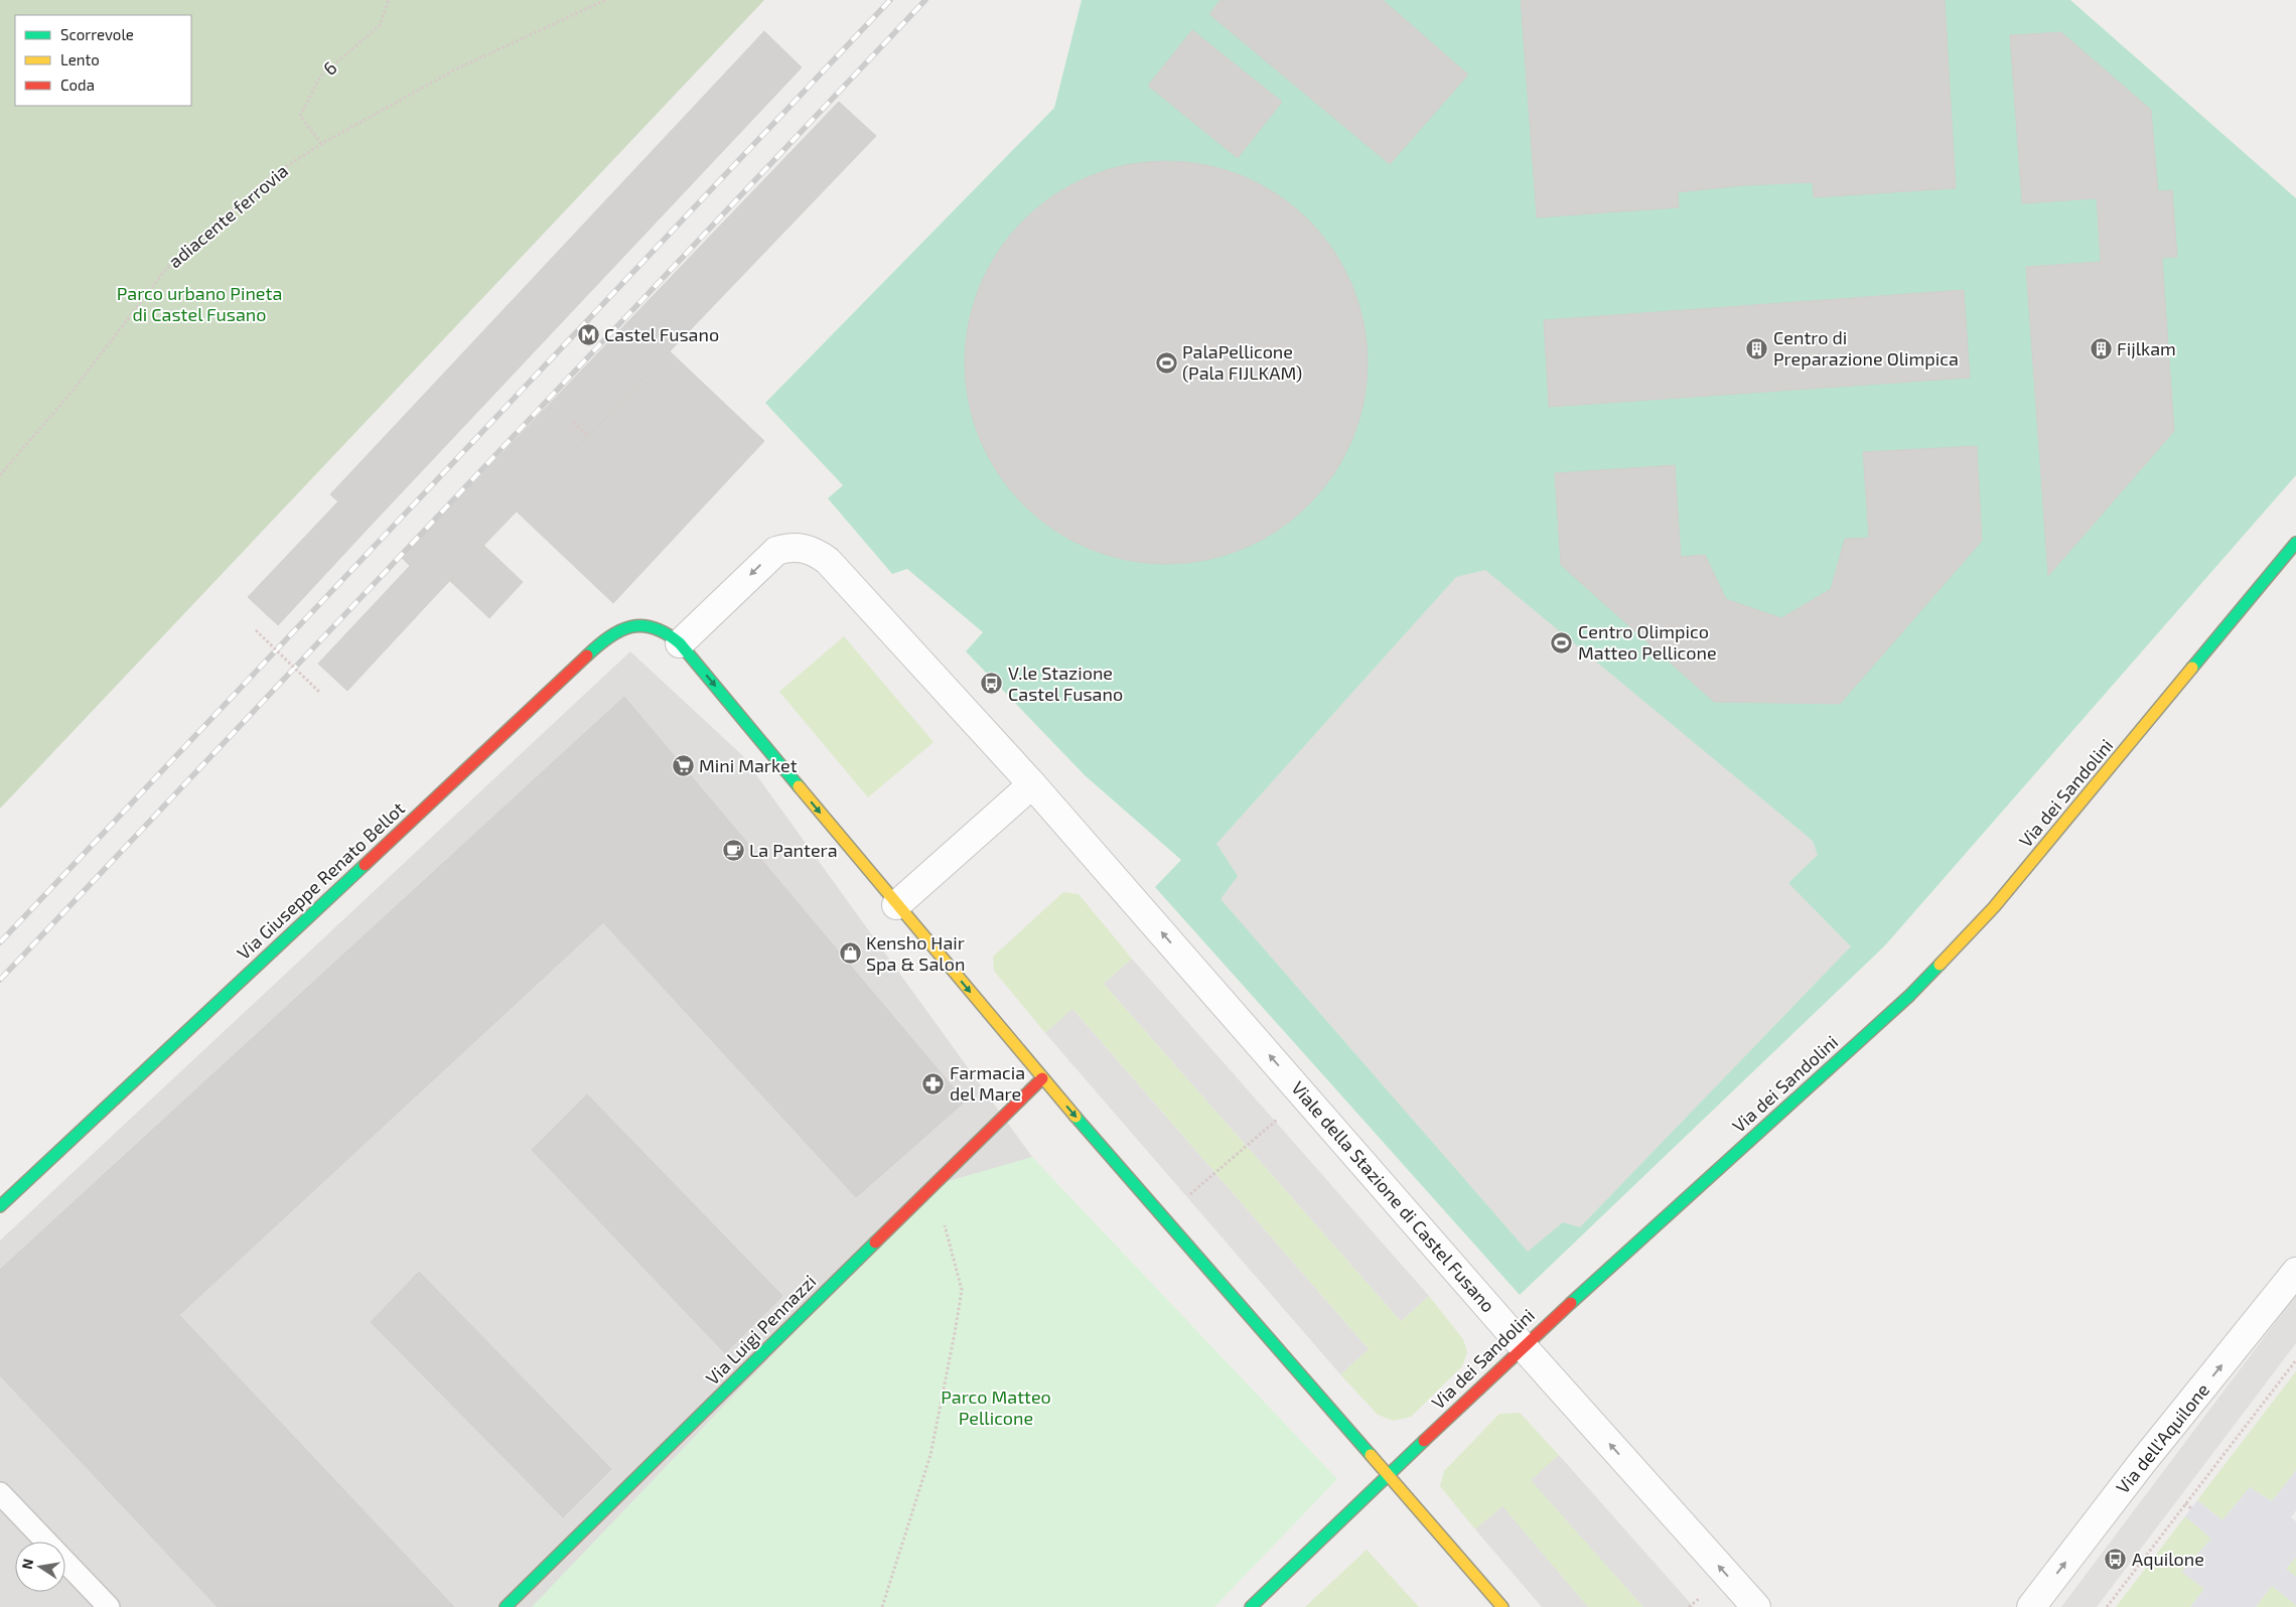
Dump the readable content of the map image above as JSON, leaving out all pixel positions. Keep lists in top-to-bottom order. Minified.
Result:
{"streets":{"street":["Via dei Sandolini","Via Giuseppe Renato Bellot","Viale della Stazione di Castel Fusano","Via Luigi Pennazzi","Via dell'Aquilone"],"path":["6","adiacente ferrovia"]},"crossings":[["6","adiacente ferrovia"],["Via dei Sandolini","Viale della Stazione di Castel Fusano"],["Via Giuseppe Renato Bellot","Viale della Stazione di Castel Fusano"]],"one_way":["Via dell'Aquilone"],"parks":["Parco urbano Pineta di Castel Fusano","Parco Matteo Pellicone"],"places":{"metro station":["Castel Fusano"],"building":["Centro di Preparazione Olimpica","Fijlkam"],"sports":["PalaPellicone (Pala FIJLKAM)","Centro Olimpico Matteo Pellicone"],"bus stop":["V.le Stazione Castel Fusano","Aquilone"],"supermarket":["Mini Market"],"cafe":["La Pantera"],"shop":["Kensho Hair Spa & Salon"],"pharmacy":["Farmacia del Mare"]},"legend":["Scorrevole","Lento","Coda"],"north":"left"}
